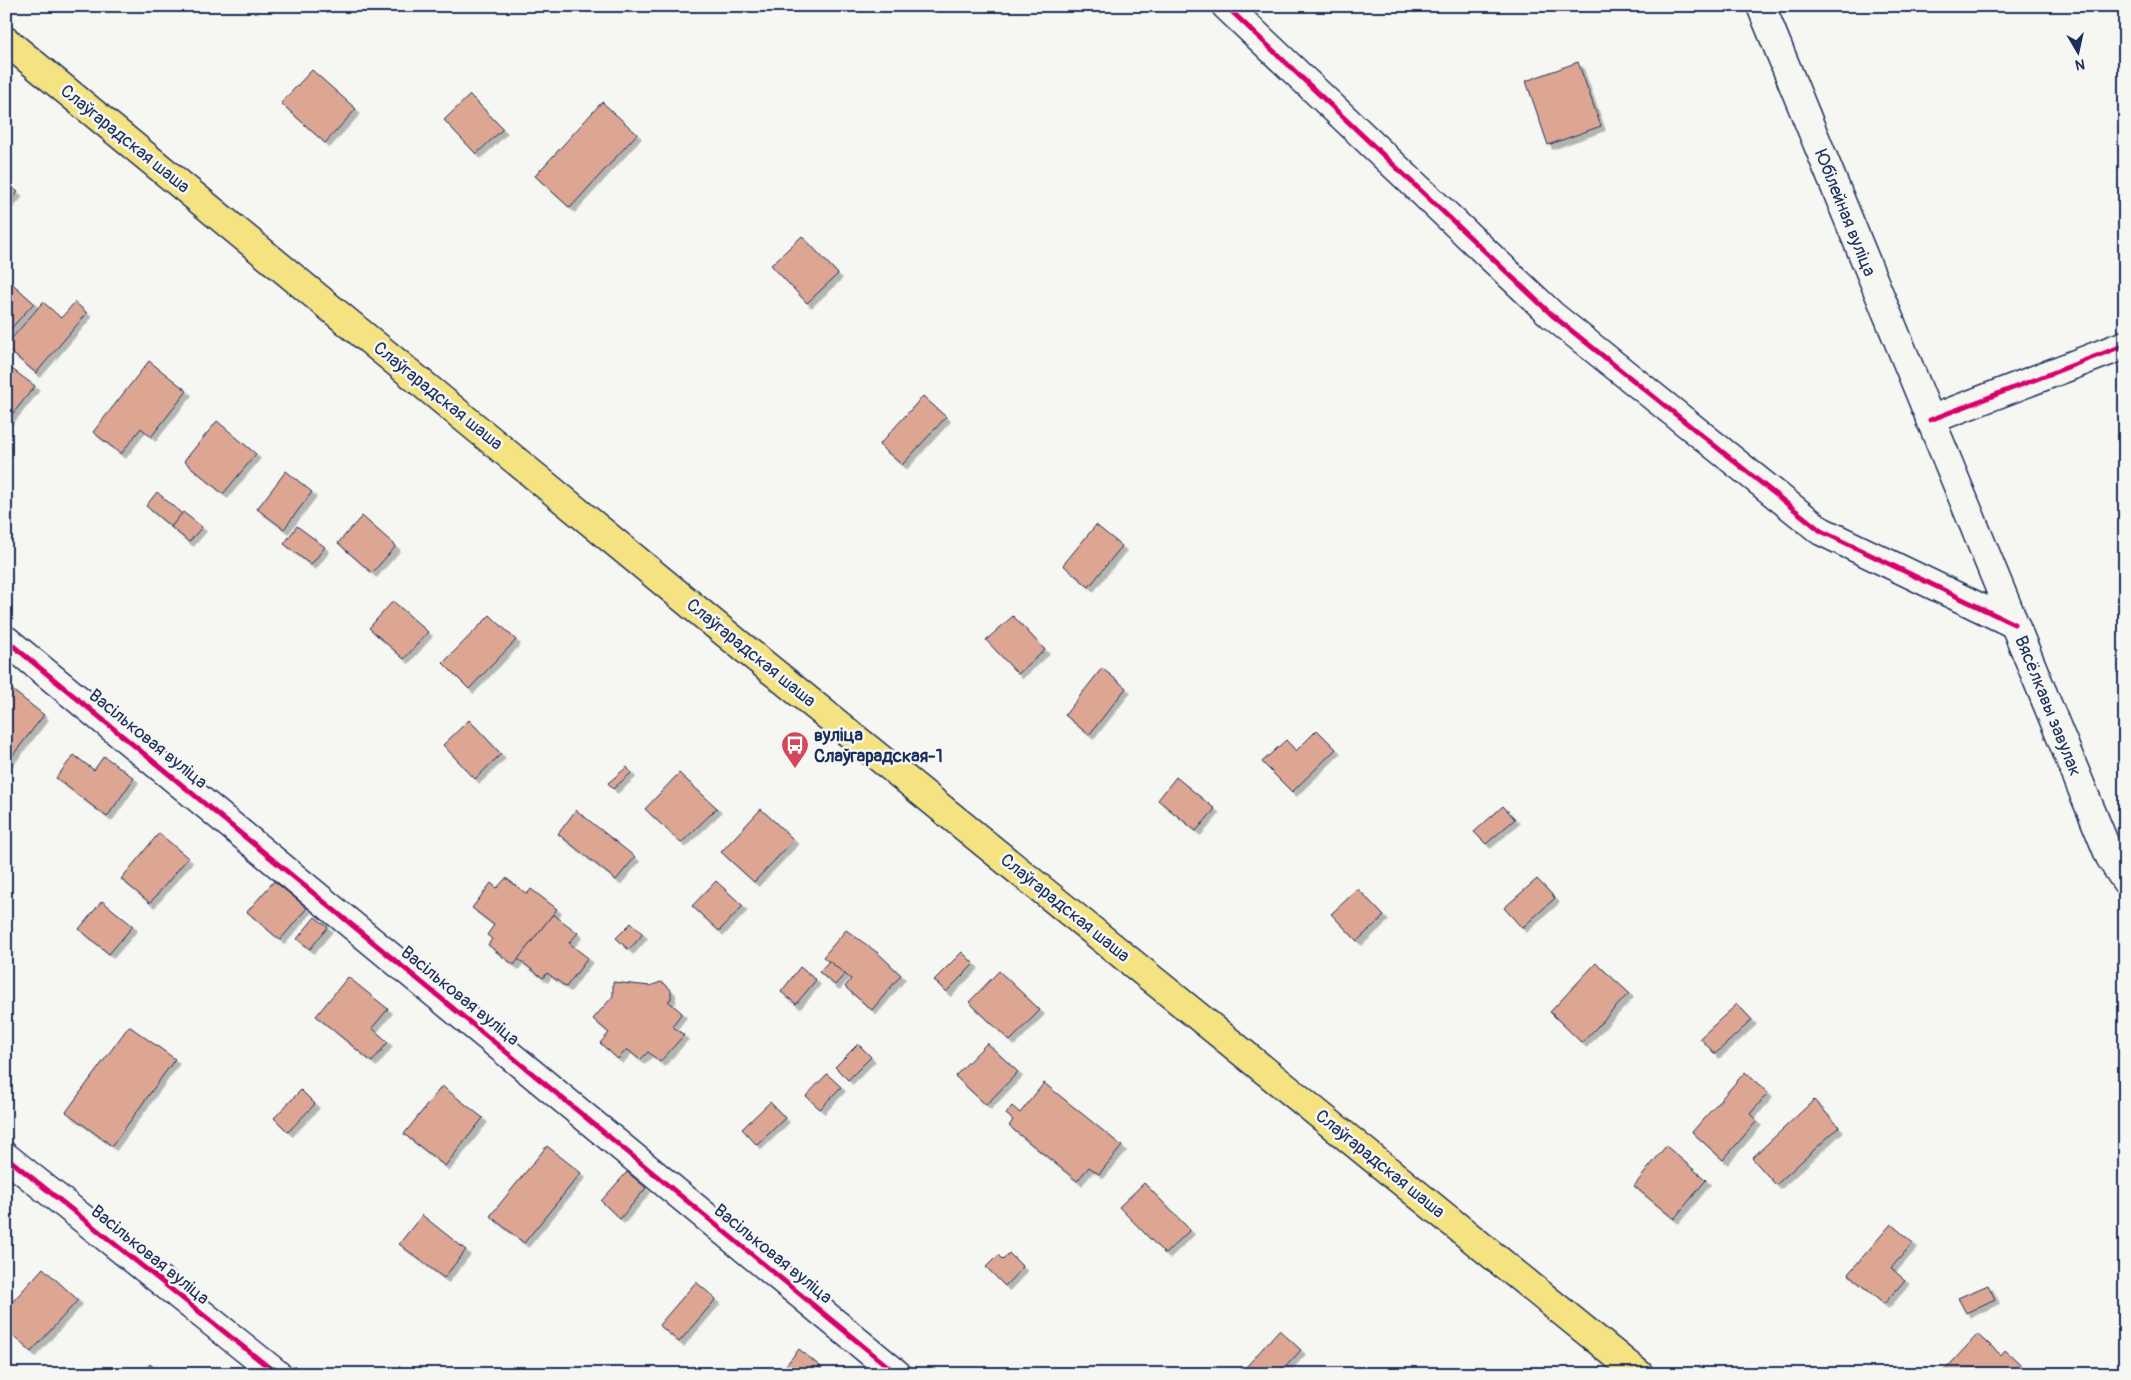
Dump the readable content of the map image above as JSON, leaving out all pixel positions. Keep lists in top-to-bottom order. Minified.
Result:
{"streets":{"main road":["Слаўгарадская шаша"],"street":["Юбілейная вуліца","Вясёлкавы завулак","Васільковая вуліца"]},"crossings":[["Юбілейная вуліца","Вясёлкавы завулак"]],"places":{"bus stop":["вуліца Слаўгарадская-1"]},"north":"bottom"}
